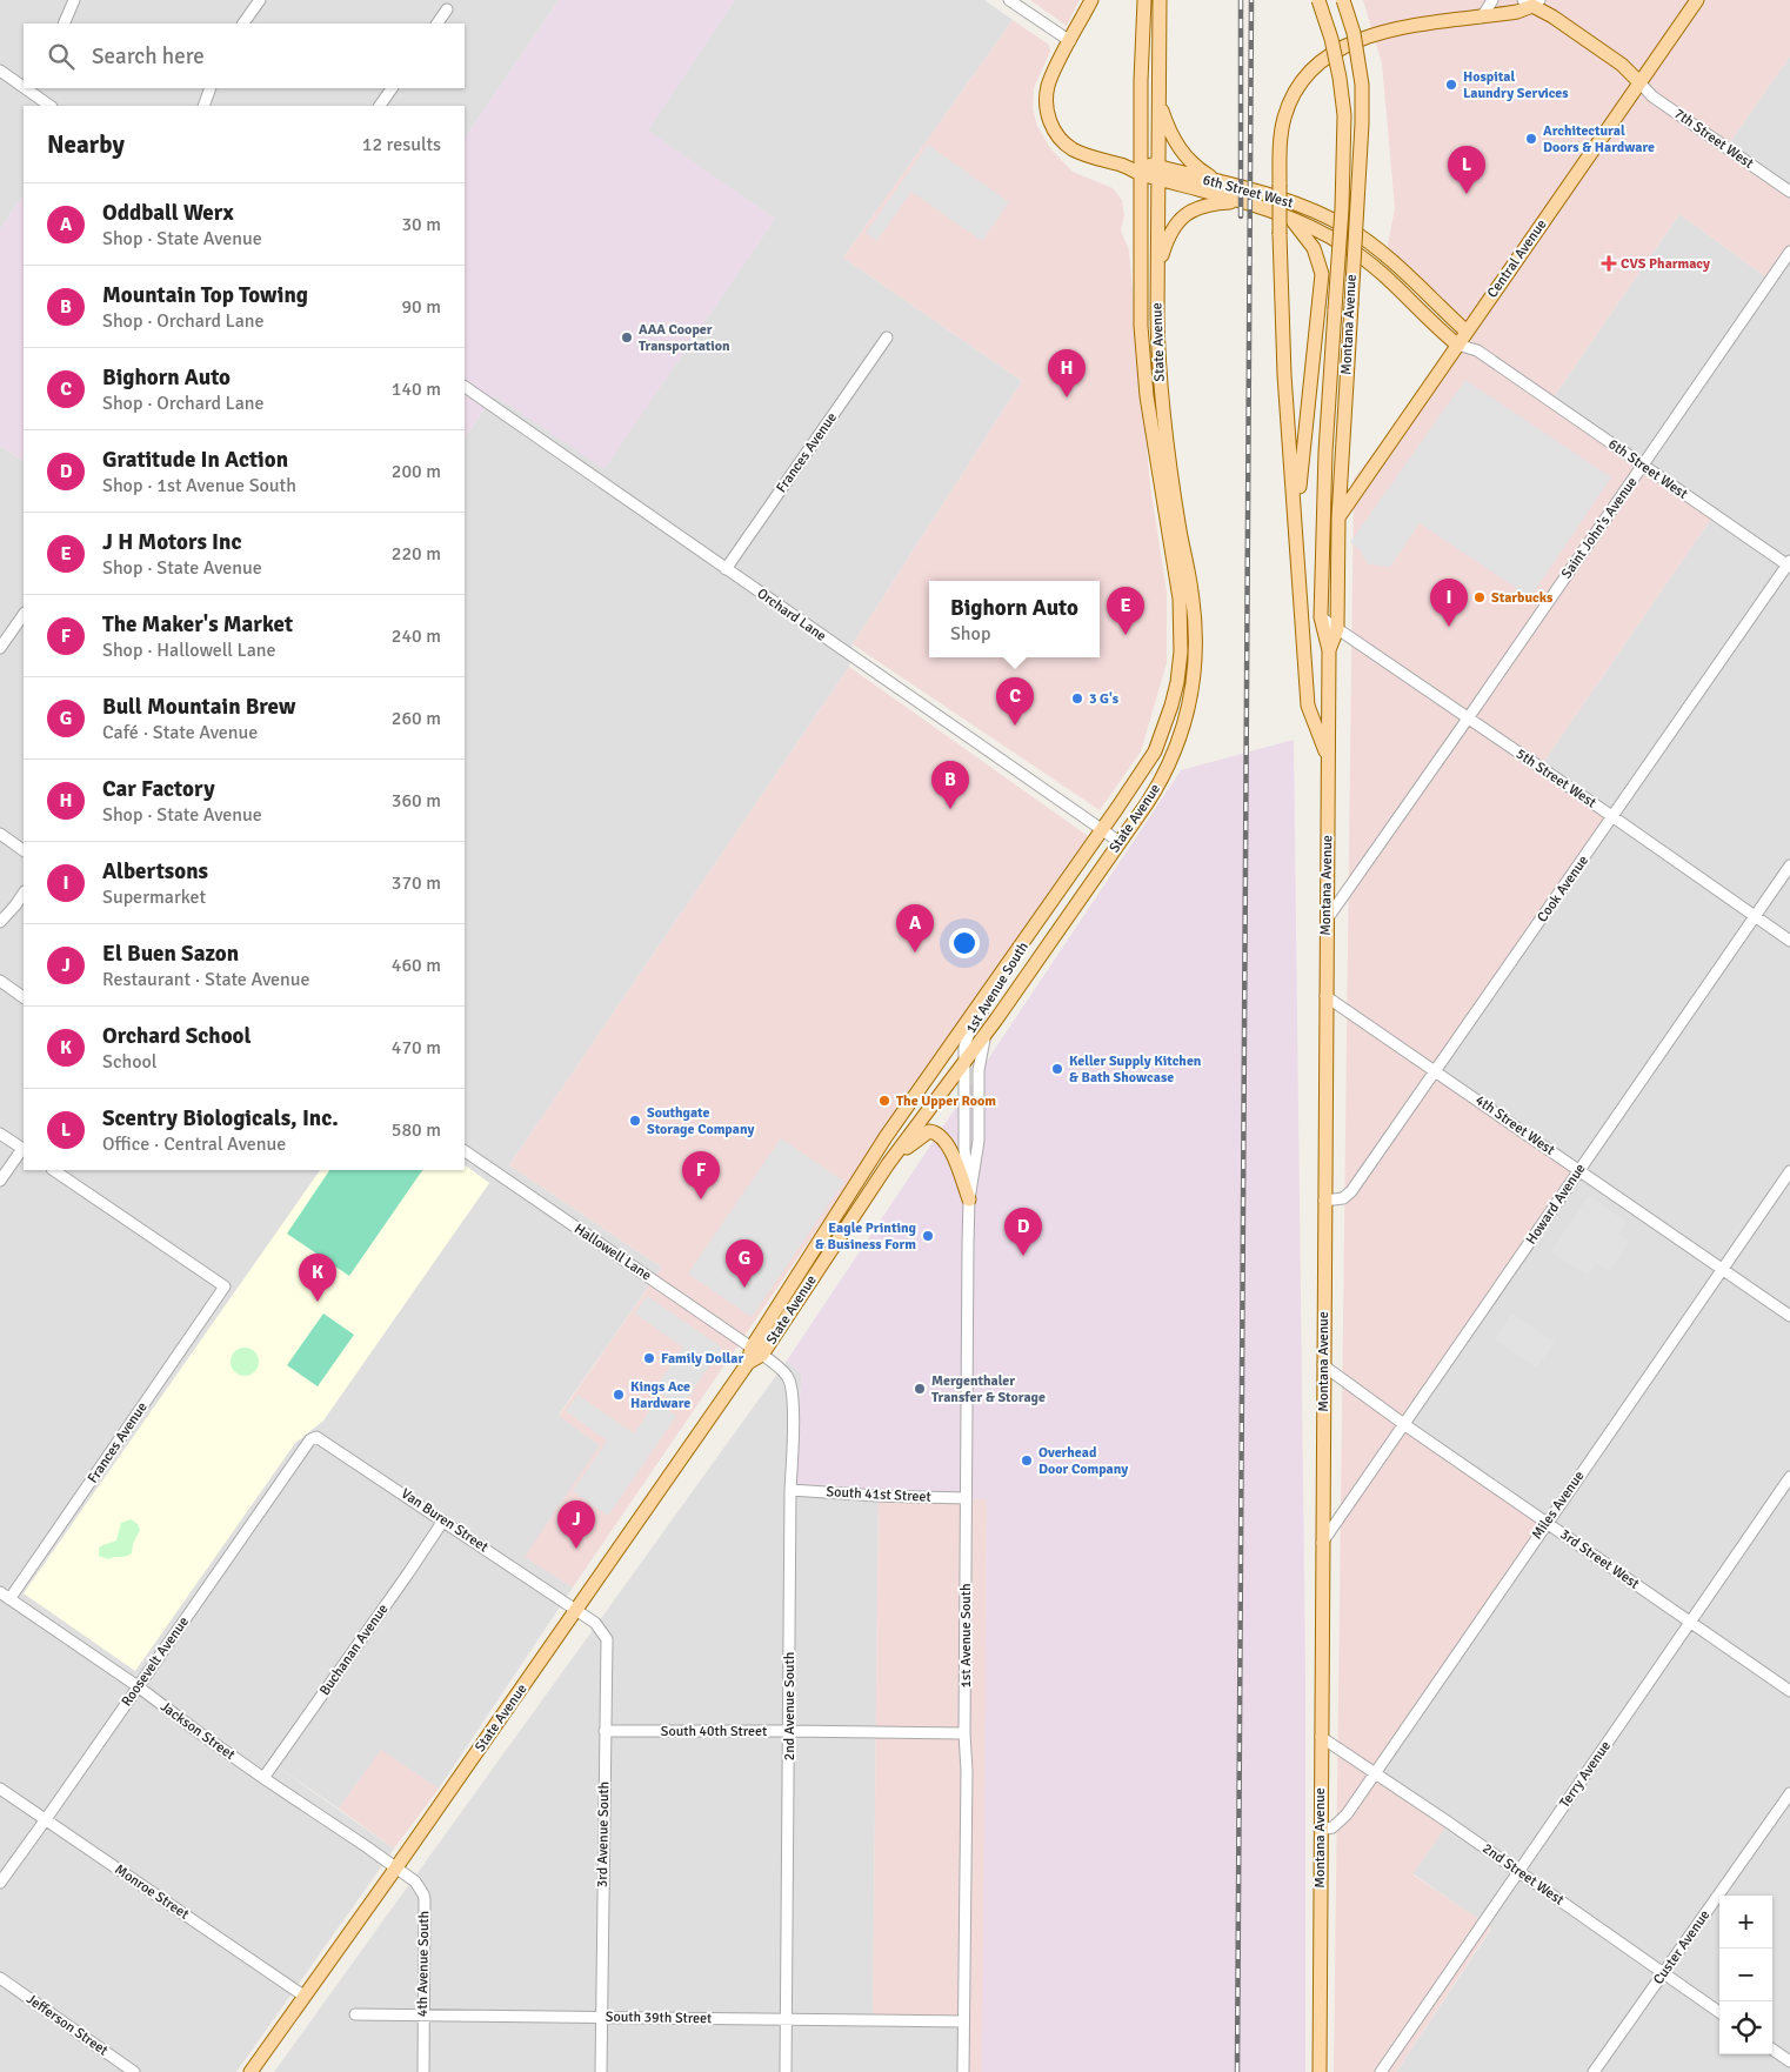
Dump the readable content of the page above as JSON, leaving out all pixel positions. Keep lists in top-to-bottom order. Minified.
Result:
{"streets":{"main road":["6th Street West","Central Avenue","Montana Avenue","State Avenue"],"street":["7th Street West","Frances Avenue","Saint John's Avenue","Orchard Lane","5th Street West","Cook Avenue","1st Avenue South","4th Street West","Howard Avenue","Hallowell Lane","South 41st Street","Miles Avenue","Van Buren Street","3rd Street West","Buchanan Avenue","Roosevelt Avenue","2nd Avenue South","Jackson Street","South 40th Street","Terry Avenue","3rd Avenue South","2nd Street West","Monroe Street","Custer Avenue","4th Avenue South","South 39th Street","Jefferson Street"]},"crossings":[["7th Street West","Central Avenue"],["6th Street West","Central Avenue"],["6th Street West","State Avenue"],["6th Street West","Saint John's Avenue"],["6th Street West","Cook Avenue"],["Central Avenue","Montana Avenue"],["Montana Avenue","Saint John's Avenue"],["Montana Avenue","5th Street West"],["Montana Avenue","Cook Avenue"],["Montana Avenue","4th Street West"],["Montana Avenue","Howard Avenue"],["Montana Avenue","Miles Avenue"],["Montana Avenue","3rd Street West"],["Montana Avenue","2nd Street West"],["State Avenue","Orchard Lane"],["State Avenue","1st Avenue South"],["State Avenue","Hallowell Lane"],["State Avenue","Van Buren Street"],["State Avenue","2nd Avenue South"],["State Avenue","Jackson Street"],["State Avenue","3rd Avenue South"],["State Avenue","Monroe Street"],["State Avenue","4th Avenue South"],["Frances Avenue","Orchard Lane"],["Frances Avenue","Jackson Street"],["Saint John's Avenue","5th Street West"],["5th Street West","Cook Avenue"],["5th Street West","Howard Avenue"],["Cook Avenue","4th Street West"],["1st Avenue South","South 41st Street"],["1st Avenue South","South 40th Street"],["1st Avenue South","South 39th Street"],["4th Street West","Howard Avenue"],["4th Street West","Miles Avenue"],["Howard Avenue","3rd Street West"],["Hallowell Lane","2nd Avenue South"],["South 41st Street","2nd Avenue South"],["Miles Avenue","3rd Street West"],["Miles Avenue","2nd Street West"],["Van Buren Street","Buchanan Avenue"],["Van Buren Street","Roosevelt Avenue"],["Van Buren Street","3rd Avenue South"],["3rd Street West","Terry Avenue"],["Buchanan Avenue","Jackson Street"],["Roosevelt Avenue","Jackson Street"],["Roosevelt Avenue","Monroe Street"],["2nd Avenue South","South 40th Street"],["2nd Avenue South","South 39th Street"],["Jackson Street","4th Avenue South"],["South 40th Street","3rd Avenue South"],["Terry Avenue","2nd Street West"],["3rd Avenue South","South 39th Street"],["2nd Street West","Custer Avenue"],["4th Avenue South","South 39th Street"]],"places":{"other":["Hospital Laundry Services","Architectural Doors & Hardware","AAA Cooper Transportation","Starbucks","3 G's","Keller Supply Kitchen & Bath Showcase","The Upper Room","Southgate Storage Company","Eagle Printing & Business Form","Family Dollar","Mergenthaler Transfer & Storage","Kings Ace Hardware","Overhead Door Company"],"health":["CVS Pharmacy"]},"page":{"search":"Search here","heading":["Nearby","12 results"],"pins":["L","H","I","E","C","B","A","F","D","G","K","J"],"list":[{"mark":"A","name":"Oddball Werx","note":"Shop · State Avenue","value":"30 m"},{"mark":"B","name":"Mountain Top Towing","note":"Shop · Orchard Lane","value":"90 m"},{"mark":"C","name":"Bighorn Auto","note":"Shop · Orchard Lane","value":"140 m"},{"mark":"D","name":"Gratitude In Action","note":"Shop · 1st Avenue South","value":"200 m"},{"mark":"E","name":"J H Motors Inc","note":"Shop · State Avenue","value":"220 m"},{"mark":"F","name":"The Maker's Market","note":"Shop · Hallowell Lane","value":"240 m"},{"mark":"G","name":"Bull Mountain Brew","note":"Café · State Avenue","value":"260 m"},{"mark":"H","name":"Car Factory","note":"Shop · State Avenue","value":"360 m"},{"mark":"I","name":"Albertsons","note":"Supermarket","value":"370 m"},{"mark":"J","name":"El Buen Sazon","note":"Restaurant · State Avenue","value":"460 m"},{"mark":"K","name":"Orchard School","note":"School","value":"470 m"},{"mark":"L","name":"Scentry Biologicals, Inc.","note":"Office · Central Avenue","value":"580 m"}],"popup":["Bighorn Auto","Shop"],"map_buttons":["+","−"]}}
